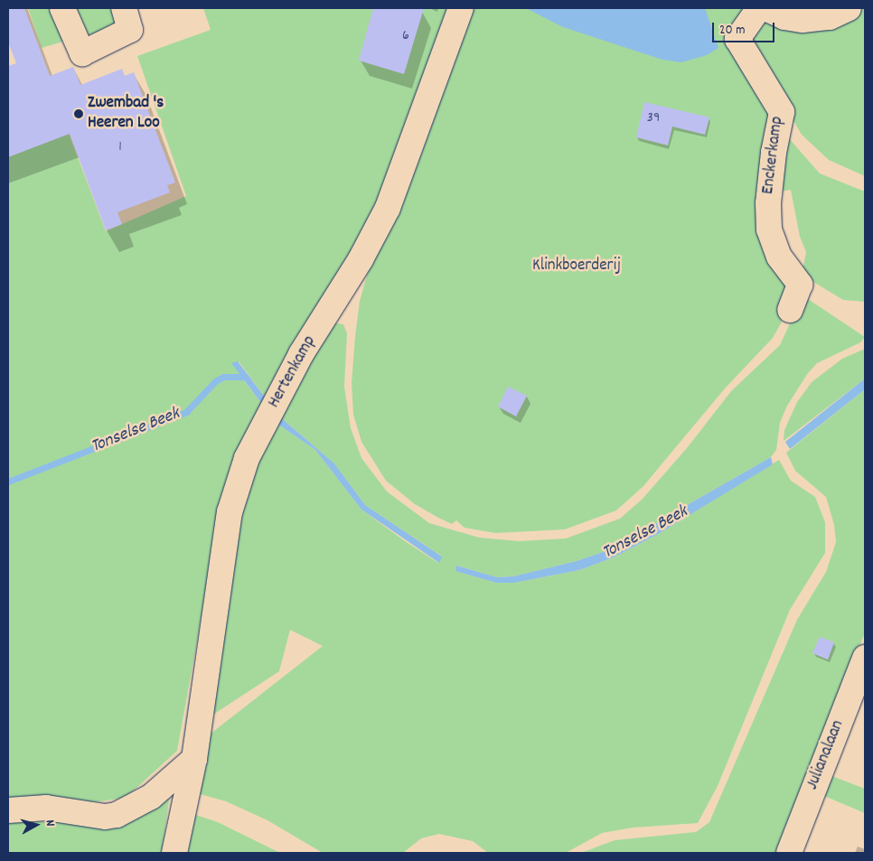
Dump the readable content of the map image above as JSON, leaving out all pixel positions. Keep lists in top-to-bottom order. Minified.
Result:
{"streets":{"street":["Enckerkamp","Hertenkamp","Julianalaan"]},"water":["Tonselse Beek"],"parks":["Klinkboerderij"],"places":["Zwembad 's Heeren Loo"],"house_numbers":["6","39","1"],"scale_bar":"20 m","north":"right"}
